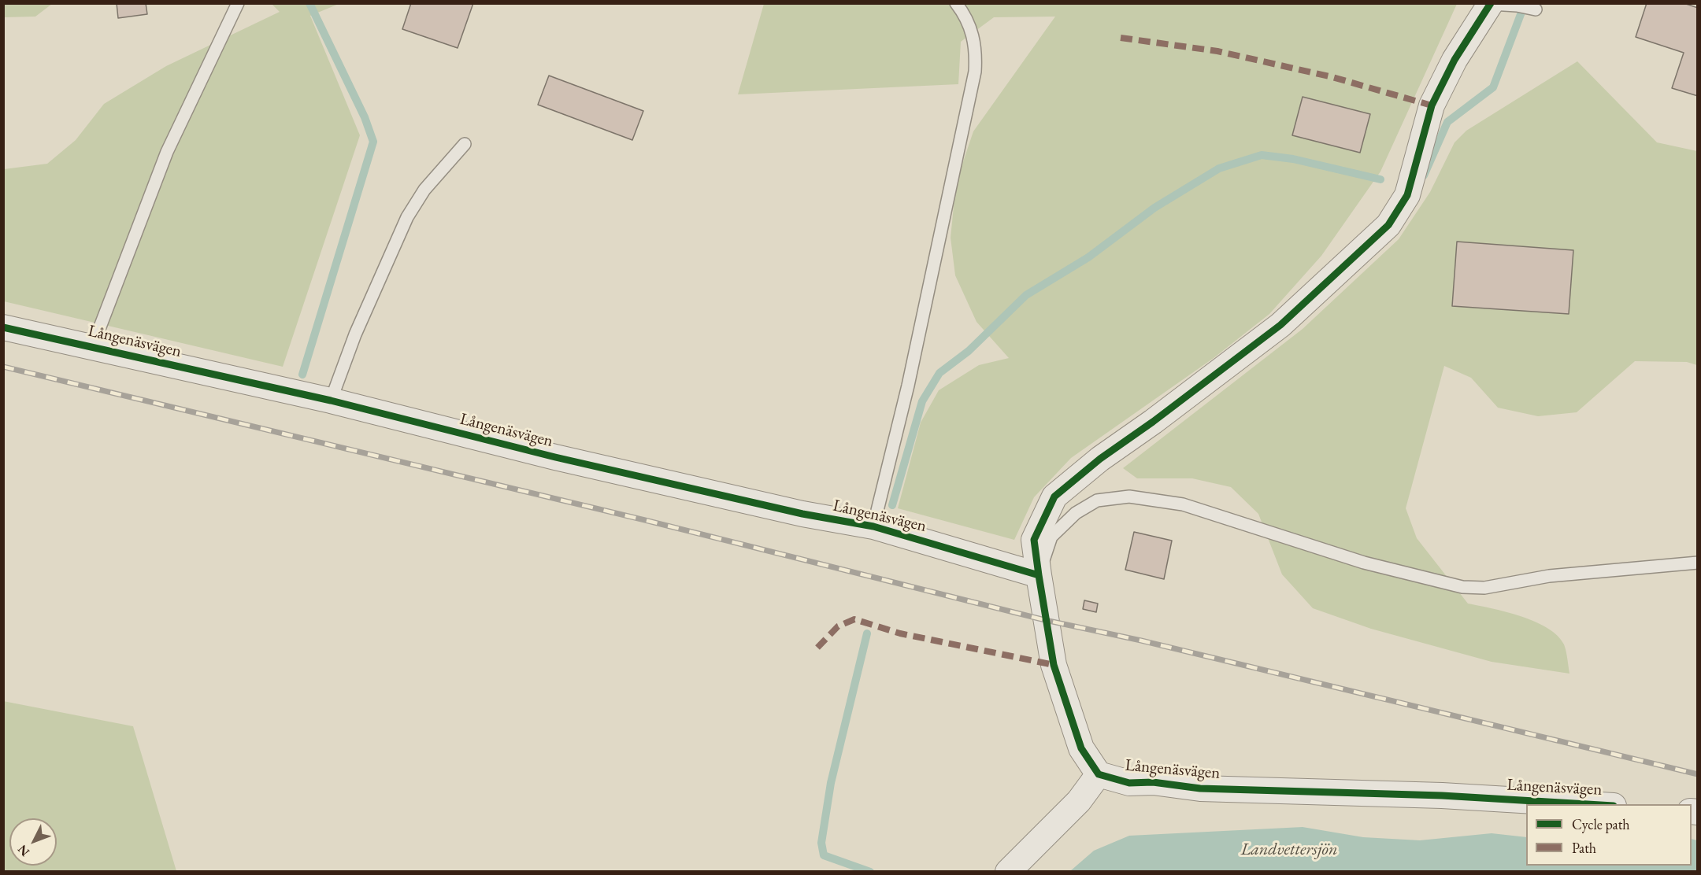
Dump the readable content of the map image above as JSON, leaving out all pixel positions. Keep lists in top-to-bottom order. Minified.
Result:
{"streets":{"street":["Långenäsvägen"]},"water":["Landvettersjön"],"legend":["Cycle path","Path"],"north":"bottom left"}
